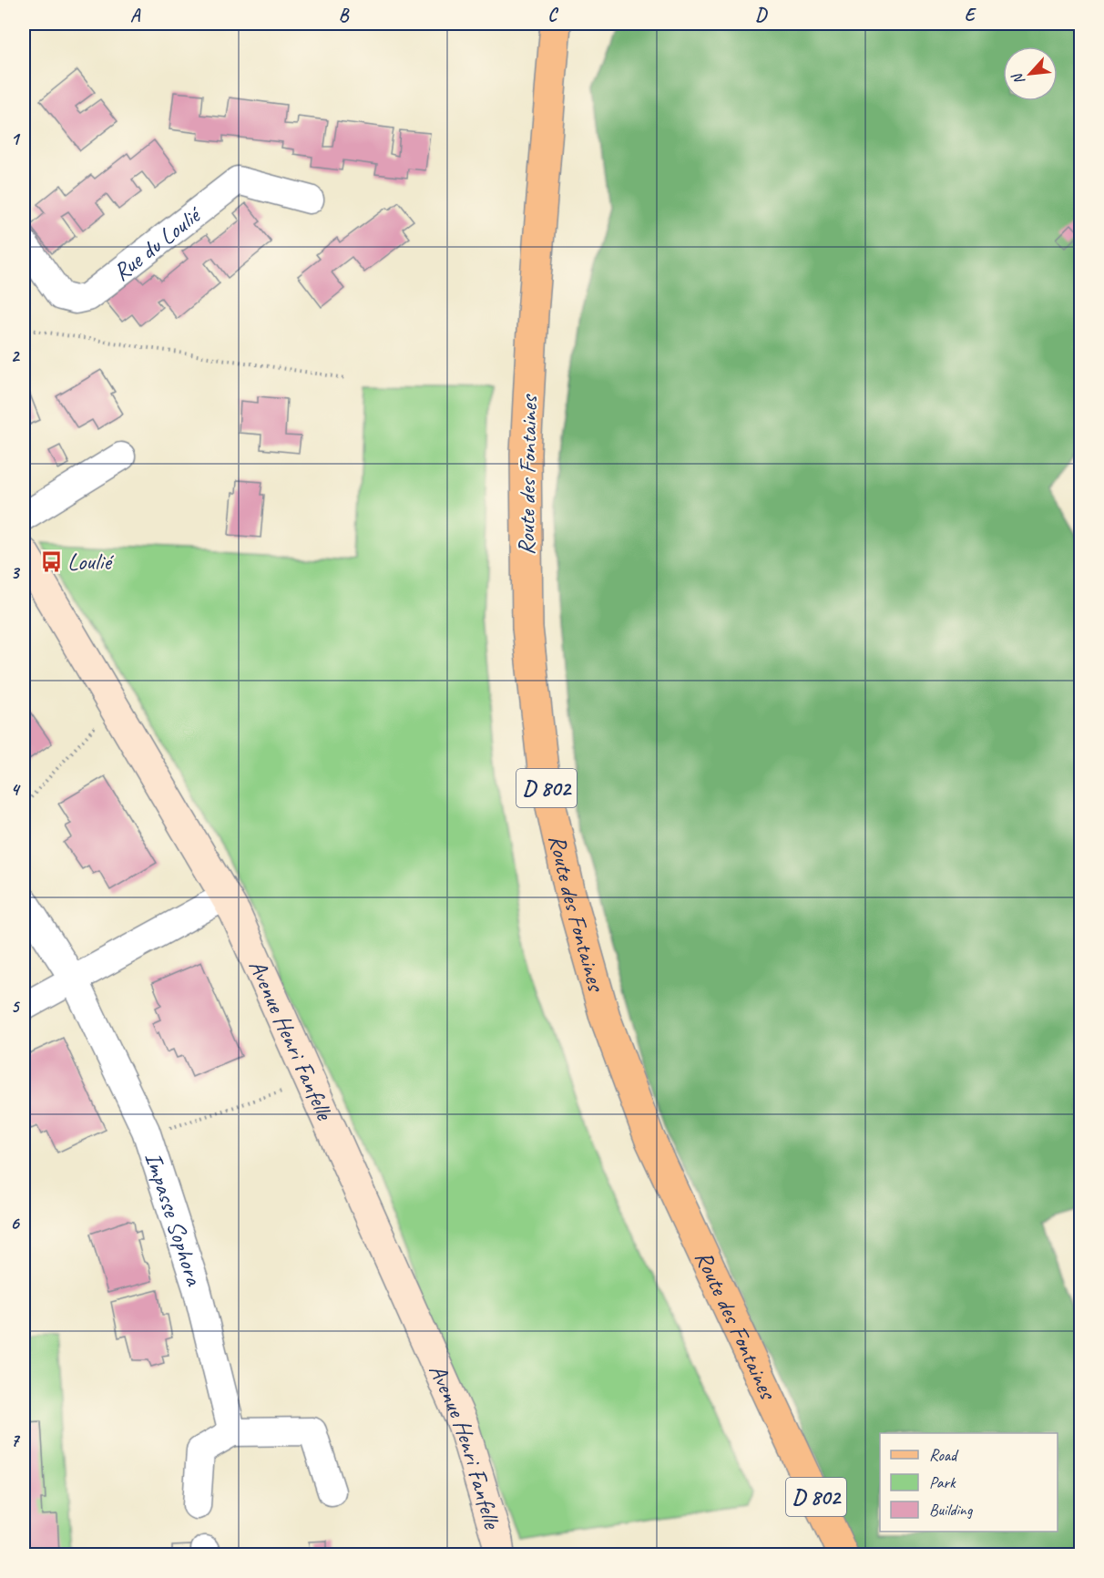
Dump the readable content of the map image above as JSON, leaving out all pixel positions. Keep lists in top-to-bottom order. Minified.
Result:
{"streets":{"main road":["Route des Fontaines","D 802"],"street":["Rue du Loulié","Avenue Henri Fanfelle","Impasse Sophora"]},"places":{"bus stop":["Loulié"]},"legend":["Road","Park","Building"],"north":"bottom left","grid":{"columns":["A","B","C","D","E"],"rows":["1","2","3","4","5","6","7"]}}
